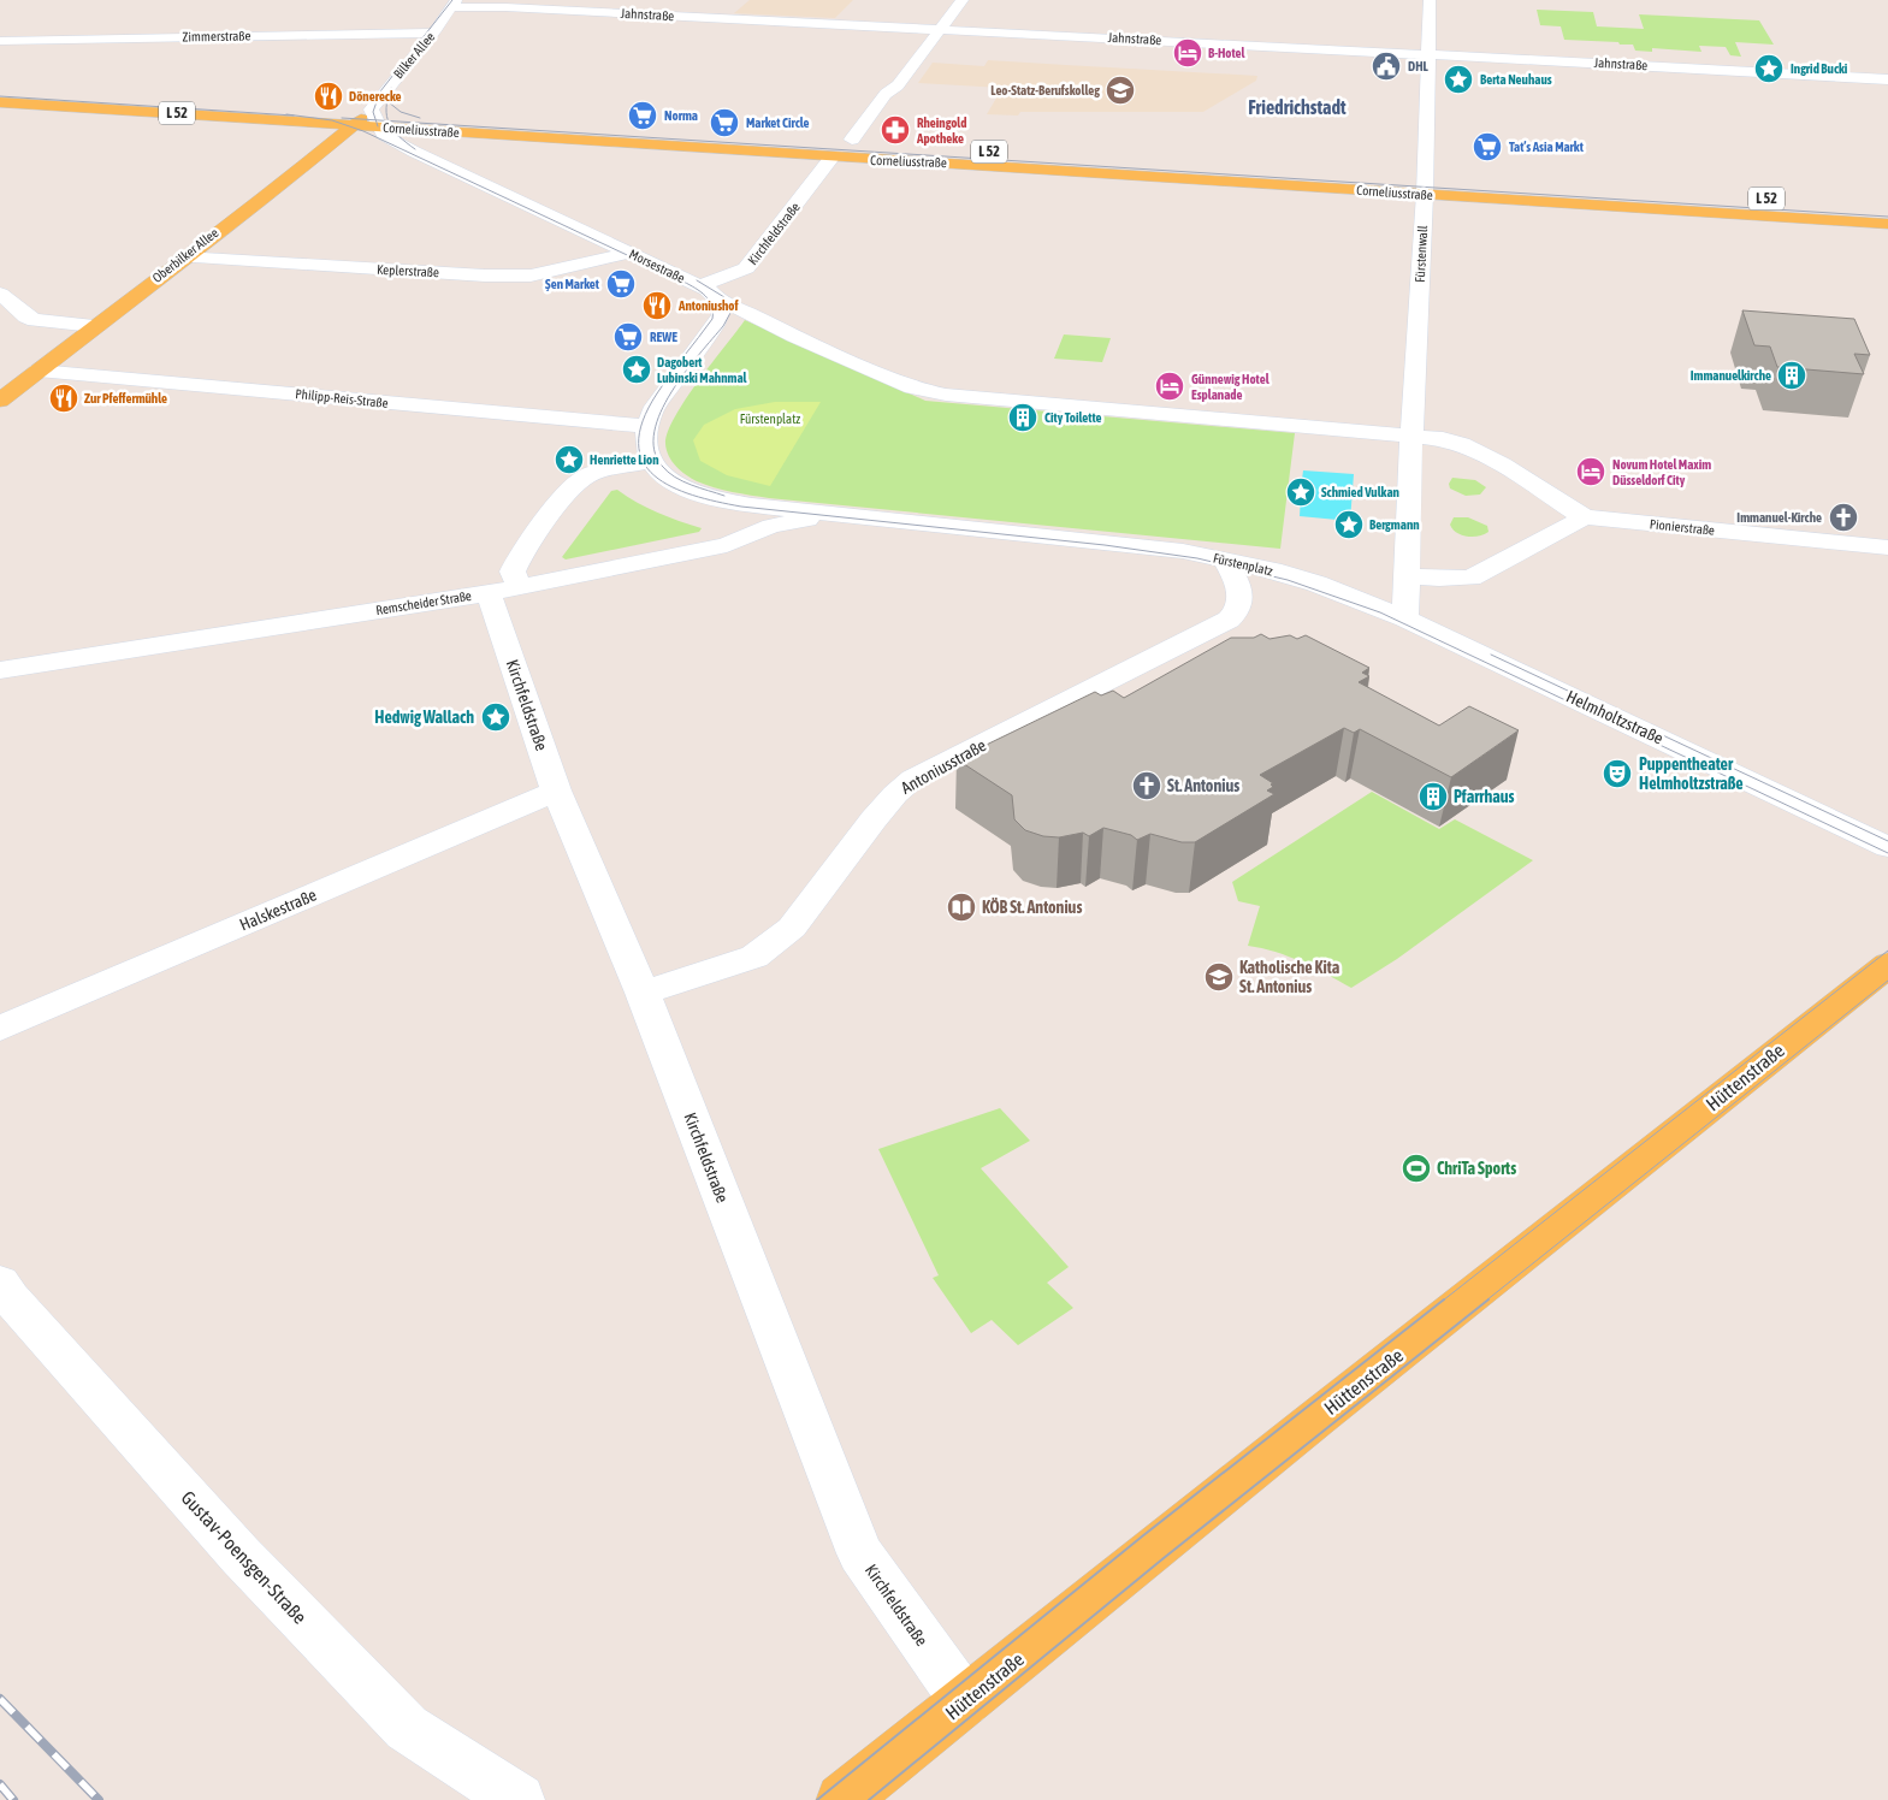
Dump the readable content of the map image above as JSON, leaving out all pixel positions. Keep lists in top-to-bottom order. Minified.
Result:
{"streets":{"main road":["L 52","Corneliusstraße","Oberbilker Allee","Hüttenstraße"],"street":["Jahnstraße","Zimmerstraße","Bilker Allee","Kirchfeldstraße","Fürstenwall","Morsestraße","Keplerstraße","Philipp-Reis-Straße","Pionierstraße","Fürstenplatz","Remscheider Straße","Helmholtzstraße","Antoniusstraße","Halskestraße","Gustav-Poensgen-Straße"]},"crossings":[["Jahnstraße","Bilker Allee"],["Jahnstraße","Fürstenwall"],["Zimmerstraße","Bilker Allee"],["Bilker Allee","Corneliusstraße"],["Bilker Allee","Oberbilker Allee"],["Bilker Allee","Morsestraße"],["L 52","Corneliusstraße"],["Corneliusstraße","Kirchfeldstraße"],["Corneliusstraße","Fürstenwall"],["Corneliusstraße","Oberbilker Allee"],["Corneliusstraße","Morsestraße"],["Kirchfeldstraße","Morsestraße"],["Kirchfeldstraße","Fürstenplatz"],["Kirchfeldstraße","Remscheider Straße"],["Kirchfeldstraße","Antoniusstraße"],["Kirchfeldstraße","Halskestraße"],["Kirchfeldstraße","Hüttenstraße"],["Fürstenwall","Morsestraße"],["Oberbilker Allee","Morsestraße"],["Oberbilker Allee","Keplerstraße"],["Oberbilker Allee","Philipp-Reis-Straße"],["Morsestraße","Keplerstraße"],["Fürstenplatz","Remscheider Straße"],["Fürstenplatz","Helmholtzstraße"],["Fürstenplatz","Antoniusstraße"]],"districts":["Friedrichstadt"],"parks":["Fürstenplatz"],"places":{"hotel":["B-Hotel","Günnewig Hotel Esplanade","Novum Hotel Maxim Düsseldorf City"],"public building":["DHL"],"place":["Ingrid Bucki","Berta Neuhaus","Dagobert Lubinski Mahnmal","Henriette Lion","Schmied Vulkan","Bergmann","Hedwig Wallach"],"school or university":["Leo-Statz-Berufskolleg","Katholische Kita St. Antonius"],"restaurant":["Dönerecke","Antoniushof","Zur Pfeffermühle"],"supermarket":["Norma","Market Circle","Tat’s Asia Markt","Şen Market","REWE"],"pharmacy":["Rheingold Apotheke"],"building":["Immanuelkirche","City Toilette","Pfarrhaus"],"church":["Immanuel-Kirche","St. Antonius"],"theatre":["Puppentheater Helmholtzstraße"],"library":["KÖB St. Antonius"],"sports":["ChriTa Sports"]}}
